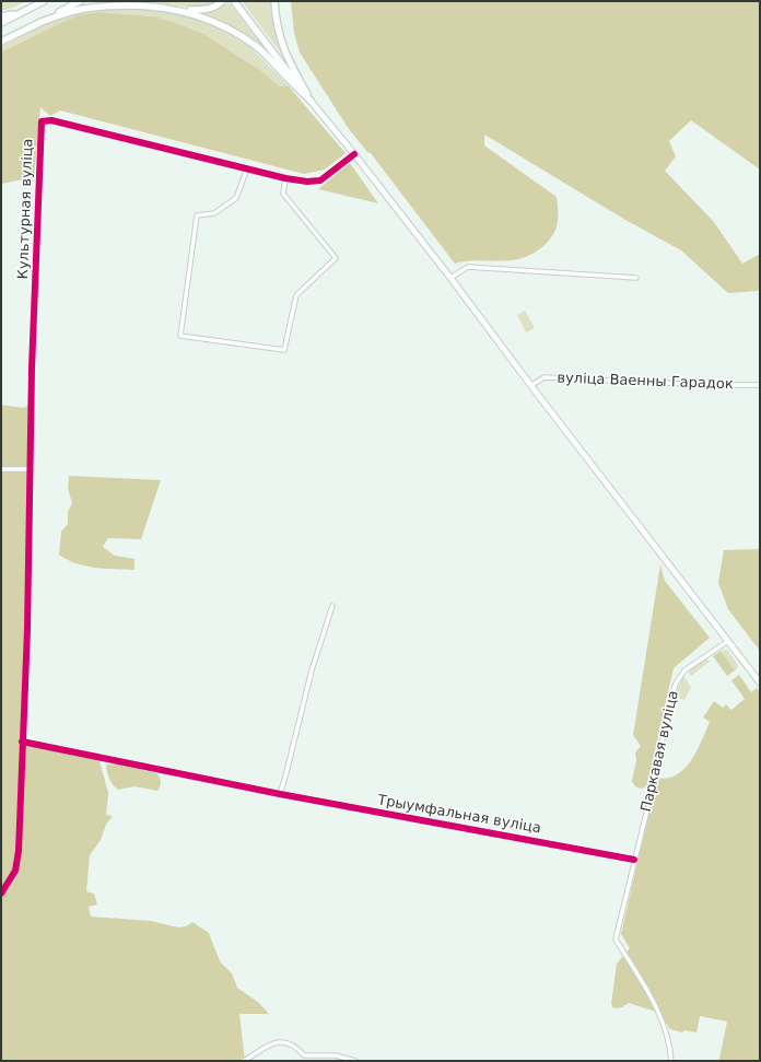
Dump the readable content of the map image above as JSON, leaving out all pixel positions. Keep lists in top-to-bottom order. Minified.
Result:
{"streets":{"street":["Культурная вуліца","вуліца Ваенны Гарадок","Паркавая вуліца","Трыумфальная вуліца"]},"crossings":[["Паркавая вуліца","Трыумфальная вуліца"]]}
